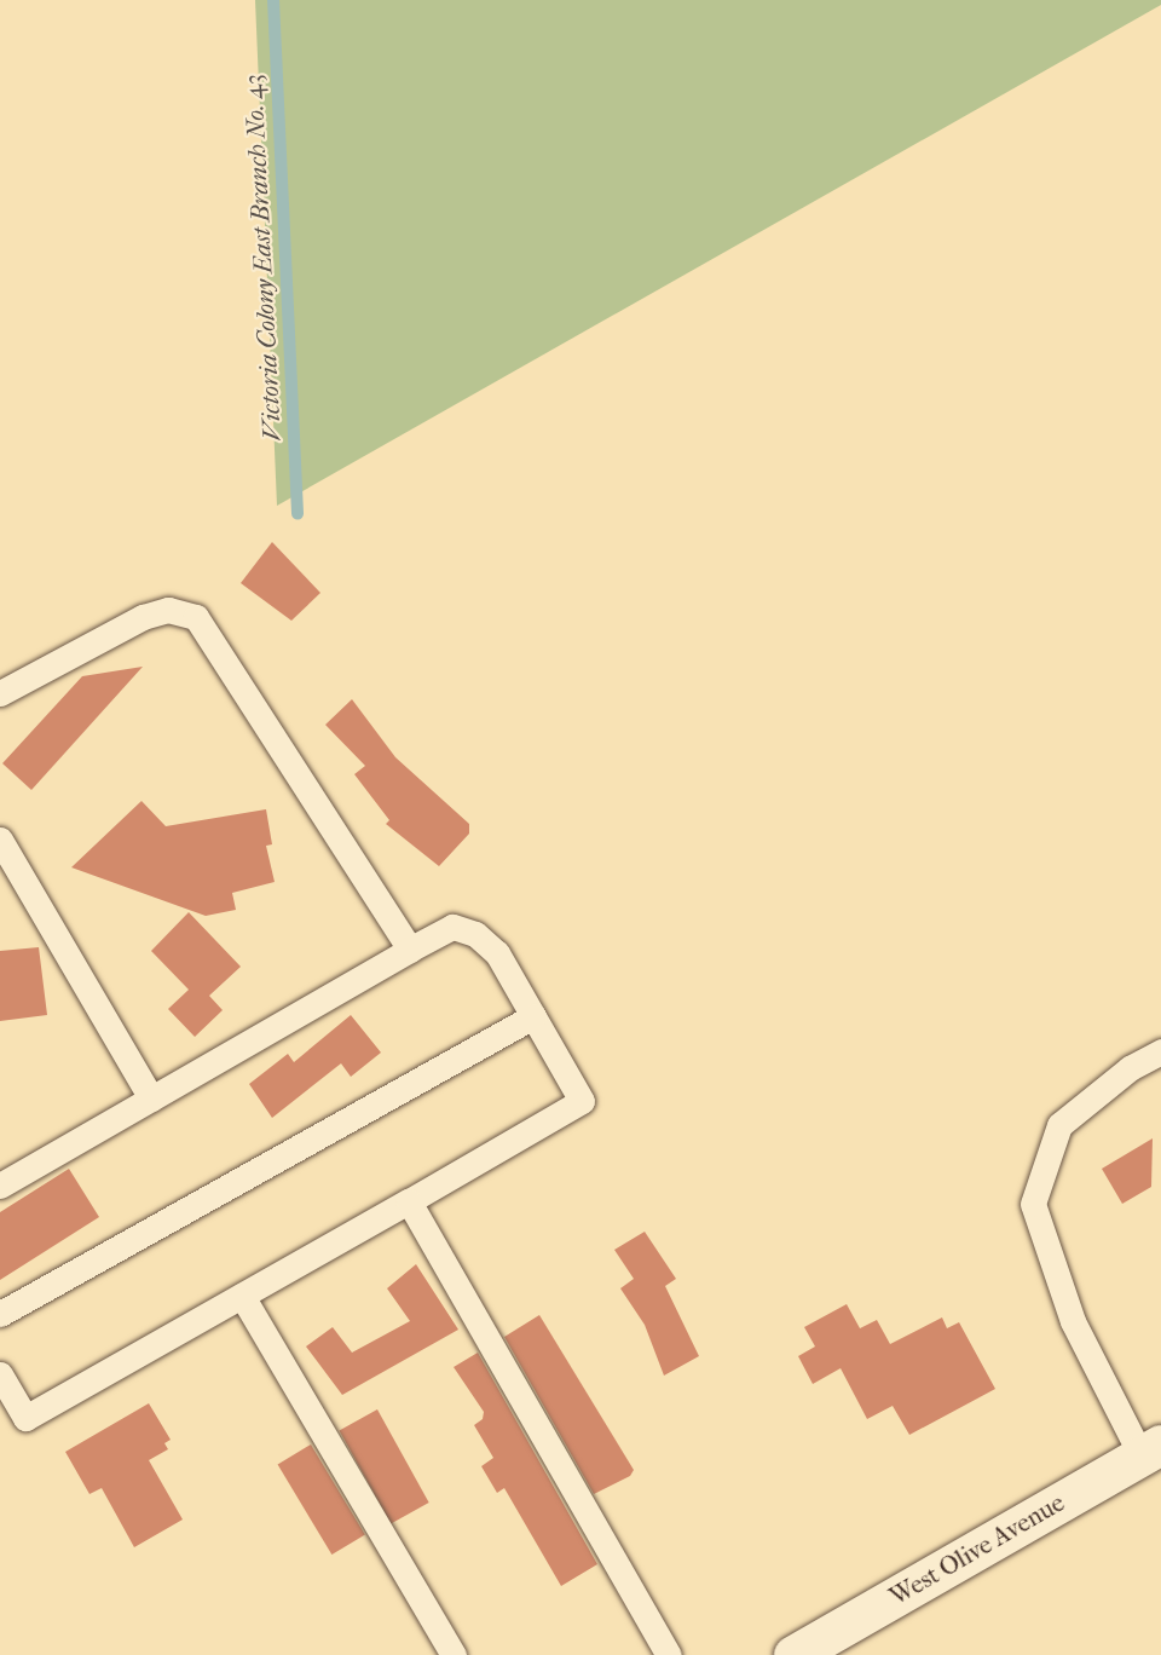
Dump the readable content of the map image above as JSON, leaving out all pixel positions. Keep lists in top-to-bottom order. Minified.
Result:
{"streets":{"main road":["West Olive Avenue"]},"water":["Victoria Colony East Branch No. 43"]}
